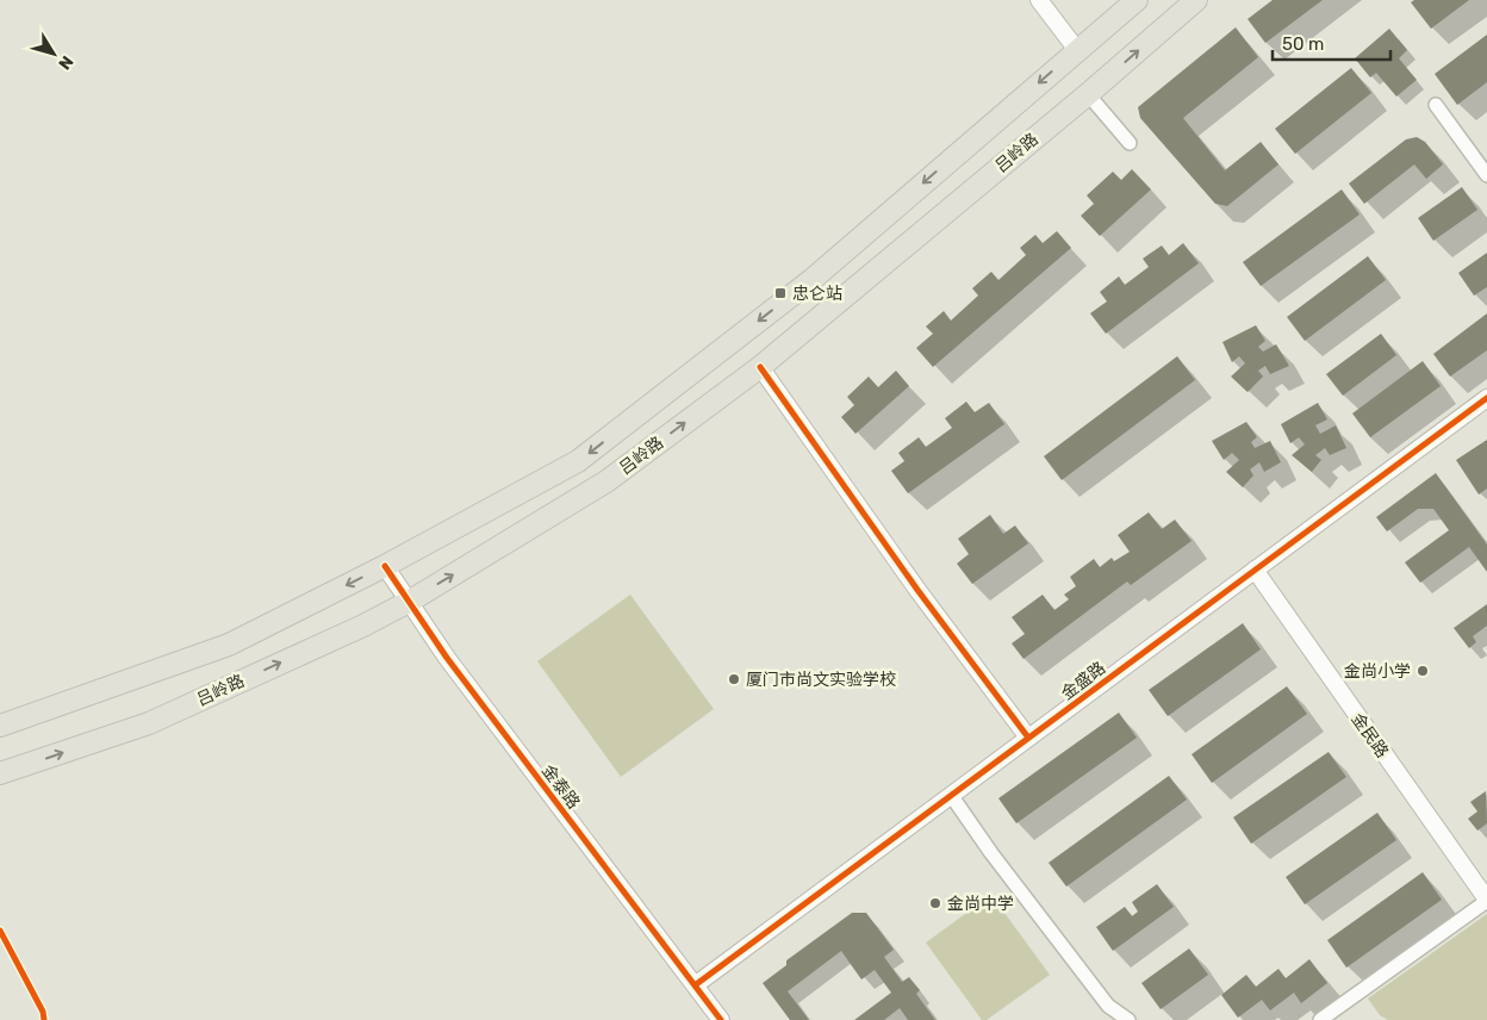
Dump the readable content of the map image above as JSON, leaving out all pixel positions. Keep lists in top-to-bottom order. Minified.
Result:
{"streets":{"main road":["吕岭路"],"street":["金盛路","金民路","金泰路"]},"crossings":[["吕岭路","金泰路"],["金盛路","金民路"],["金盛路","金泰路"]],"places":{"transit":["忠仑站"],"other":["金尚小学","厦门市尚文实验学校","金尚中学"]},"scale_bar":"50 m","north":"bottom right"}
